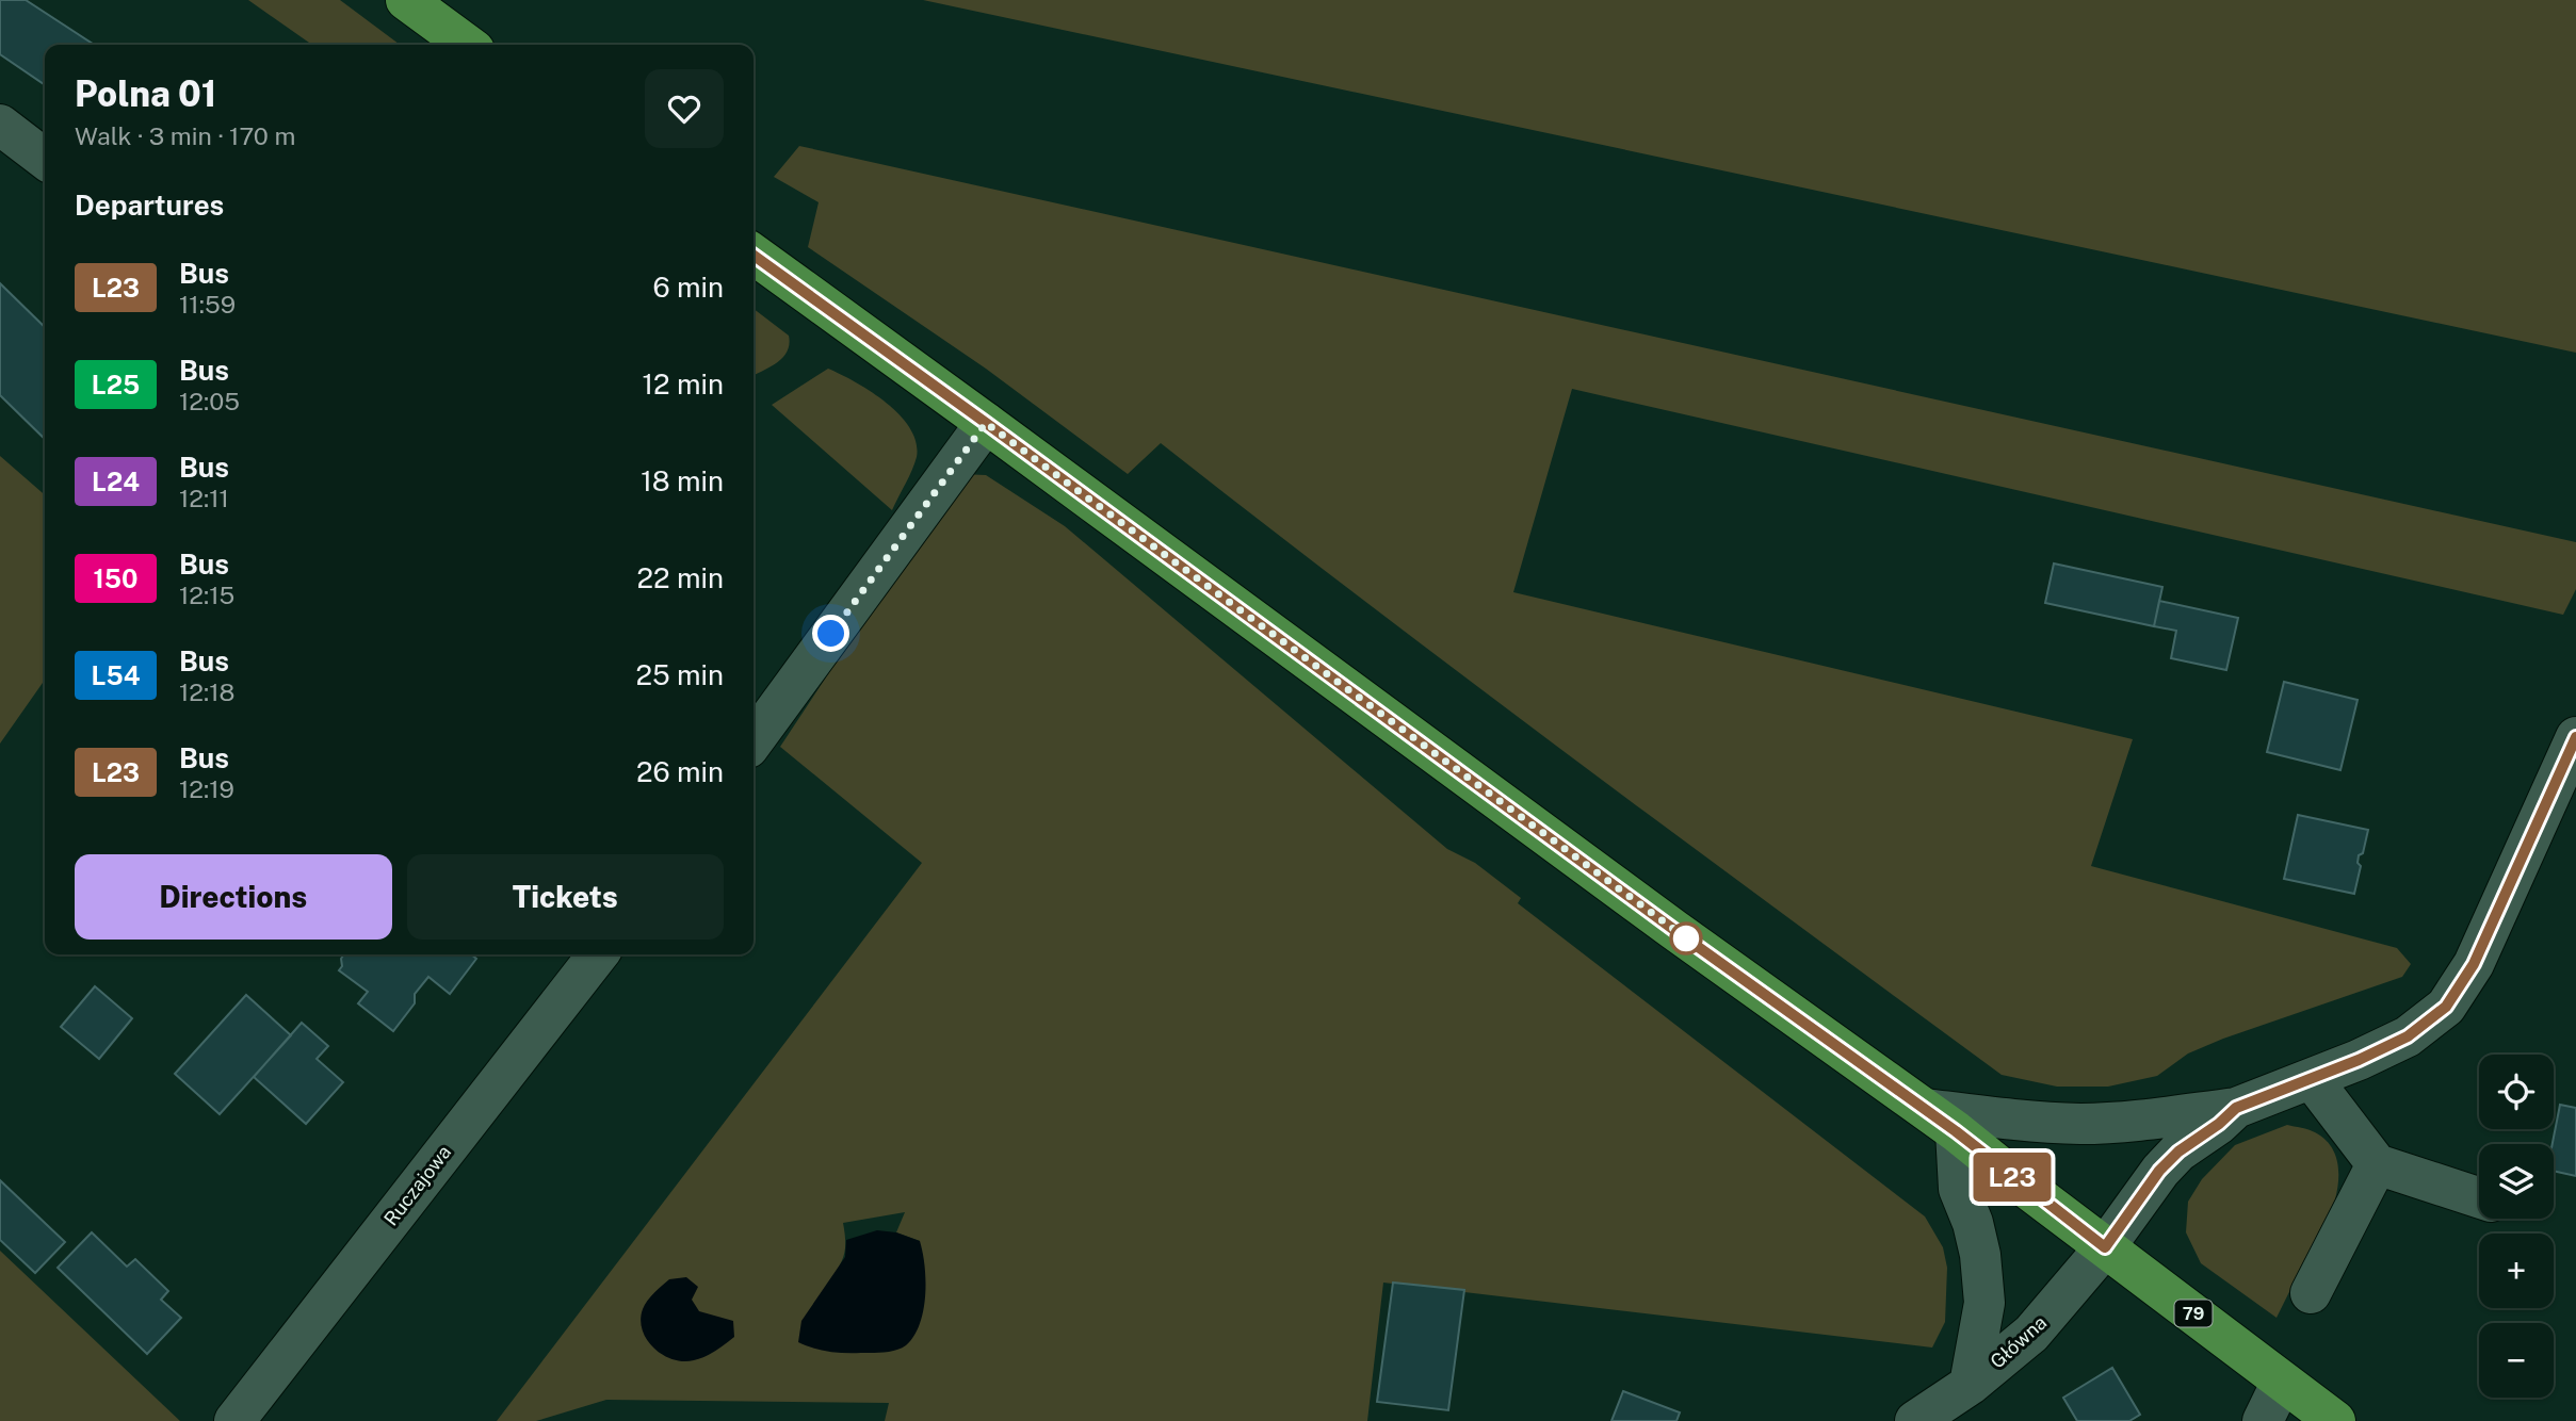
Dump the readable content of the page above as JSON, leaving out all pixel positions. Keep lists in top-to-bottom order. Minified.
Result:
{"streets":{"main road":["79"],"street":["Ruczajowa","Główna"]},"crossings":[["79","Główna"]],"lines":["bus line L23"],"page":{"on_map":"L23","heading":[["Polna 01","Walk · 3 min · 170 m"],"Departures"],"list":[{"mark":"L23","name":"Bus","note":"11:59","value":"6 min"},{"mark":"L25","name":"Bus","note":"12:05","value":"12 min"},{"mark":"L24","name":"Bus","note":"12:11","value":"18 min"},{"mark":"150","name":"Bus","note":"12:15","value":"22 min"},{"mark":"L54","name":"Bus","note":"12:18","value":"25 min"},{"mark":"L23","name":"Bus","note":"12:19","value":"26 min"}],"buttons":["Directions","Tickets"],"map_buttons":["+","−"]}}
